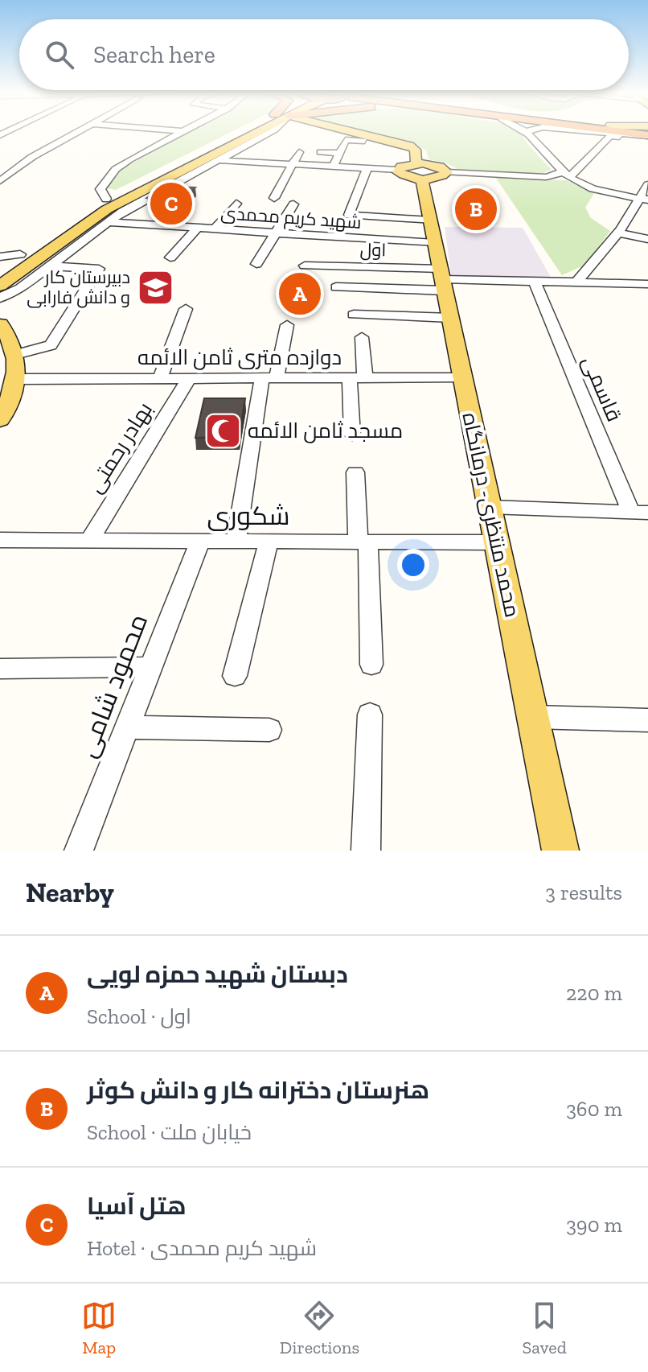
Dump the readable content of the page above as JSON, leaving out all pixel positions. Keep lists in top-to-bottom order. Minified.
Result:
{"streets":{"main road":["محمد منتظری- درمانگاه"],"street":["شهید کریم محمدی","اول","دوازده متری ثامن الائمه","قاسمی","بهادر رحمتی","شکوری","محمود شامی"]},"crossings":[["شهید کریم محمدی","محمد منتظری- درمانگاه"],["اول","محمد منتظری- درمانگاه"],["دوازده متری ثامن الائمه","بهادر رحمتی"],["دوازده متری ثامن الائمه","محمد منتظری- درمانگاه"],["بهادر رحمتی","شکوری"],["محمد منتظری- درمانگاه","شکوری"],["شکوری","محمود شامی"]],"places":{"school or university":["دبیرستان کار و دانش فارابی"],"mosque":["مسجد ثامن الائمه"]},"page":{"search":"Search here","pins":["C","B","A"],"heading":["Nearby","3 results"],"list":[{"mark":"A","name":"دبستان شهید حمزه لویی","note":"School · اول","value":"220 m"},{"mark":"B","name":"هنرستان دخترانه کار و دانش کوثر","note":"School · خیابان ملت","value":"360 m"},{"mark":"C","name":"هتل آسیا","note":"Hotel · شهید کریم محمدی","value":"390 m"}],"nav":["Map","Directions","Saved"]}}
